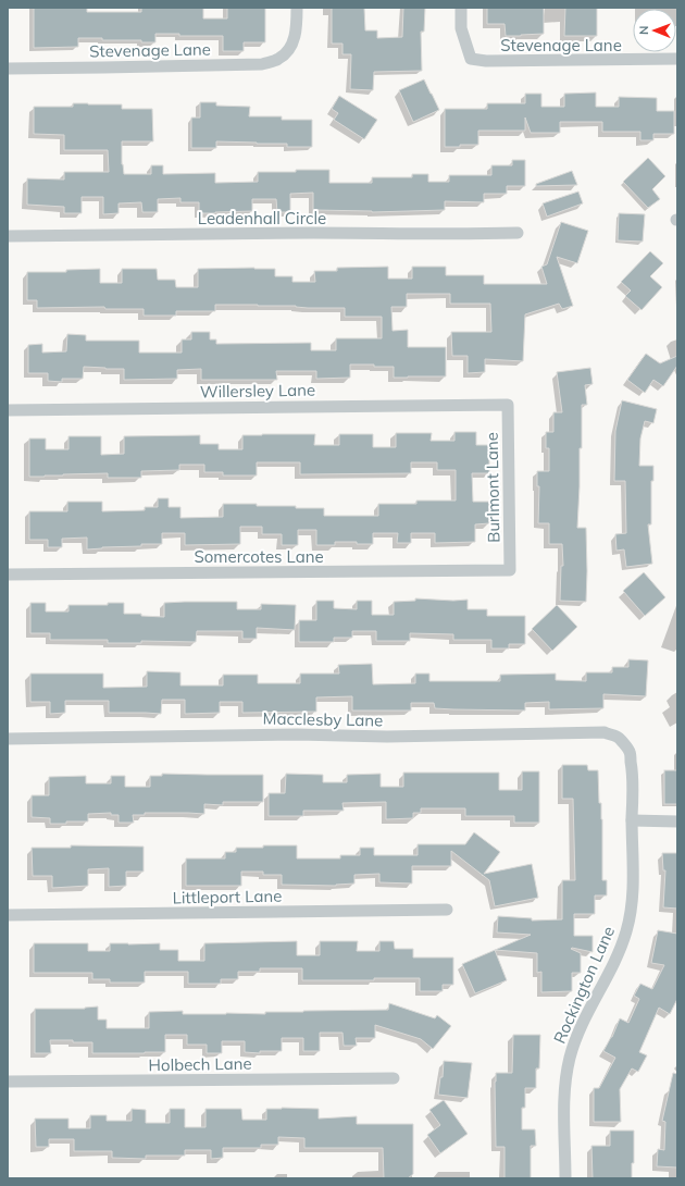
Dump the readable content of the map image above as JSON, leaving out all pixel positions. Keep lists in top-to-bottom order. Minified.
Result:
{"streets":{"street":["Stevenage Lane","Leadenhall Circle","Willersley Lane","Burlmont Lane","Somercotes Lane","Macclesby Lane","Littleport Lane","Rockington Lane","Holbech Lane"]},"crossings":[["Willersley Lane","Burlmont Lane"],["Burlmont Lane","Somercotes Lane"],["Macclesby Lane","Rockington Lane"]],"north":"left"}
